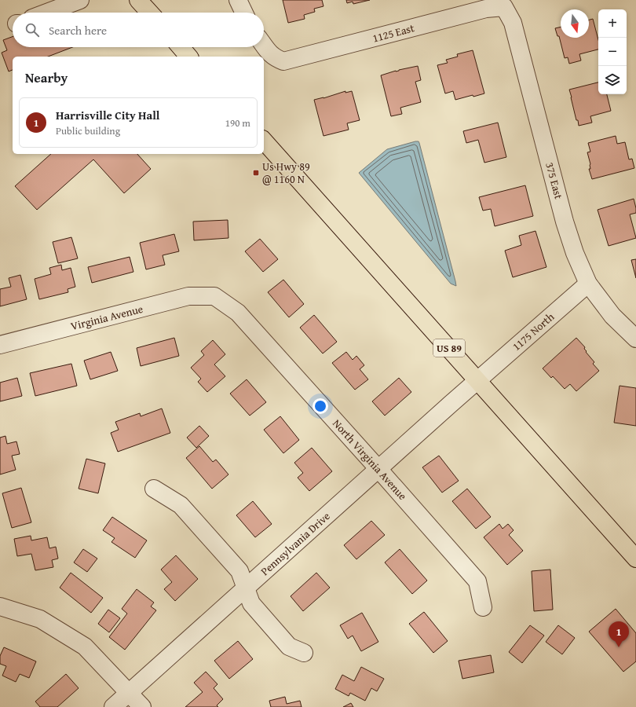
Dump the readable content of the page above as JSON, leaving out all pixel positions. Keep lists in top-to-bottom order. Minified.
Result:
{"streets":{"main road":["US 89"],"street":["1125 East","375 East","Virginia Avenue","1175 North","North Virginia Avenue","Pennsylvania Drive"]},"crossings":[["1125 East","375 East"],["375 East","1175 North"],["Virginia Avenue","North Virginia Avenue"],["1175 North","US 89"],["1175 North","Pennsylvania Drive"],["US 89","Pennsylvania Drive"],["North Virginia Avenue","Pennsylvania Drive"]],"places":{"transit":["Us Hwy 89 @ 1160 N"]},"north":"bottom","page":{"map_buttons":["+","−"],"search":"Search here","heading":"Nearby","list":[{"mark":"1","name":"Harrisville City Hall","note":"Public building","value":"190 m"}],"pins":"1"}}
